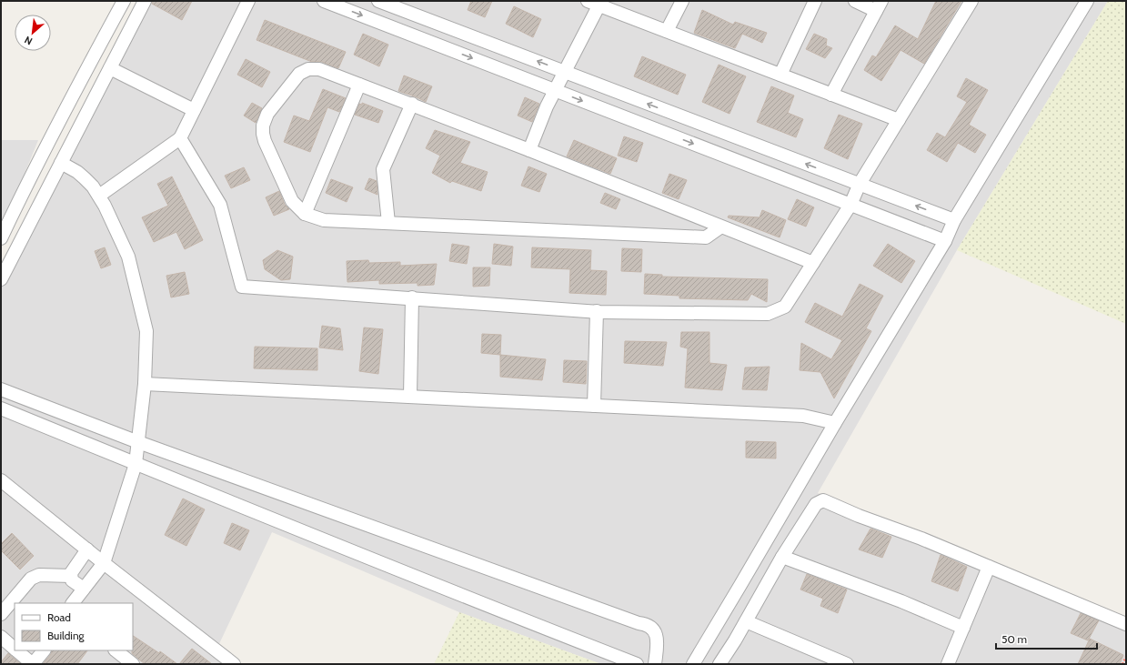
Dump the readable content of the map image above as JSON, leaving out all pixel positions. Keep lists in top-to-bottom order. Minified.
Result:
{"legend":["Road","Building"],"scale_bar":"50 m","north":"bottom left"}
